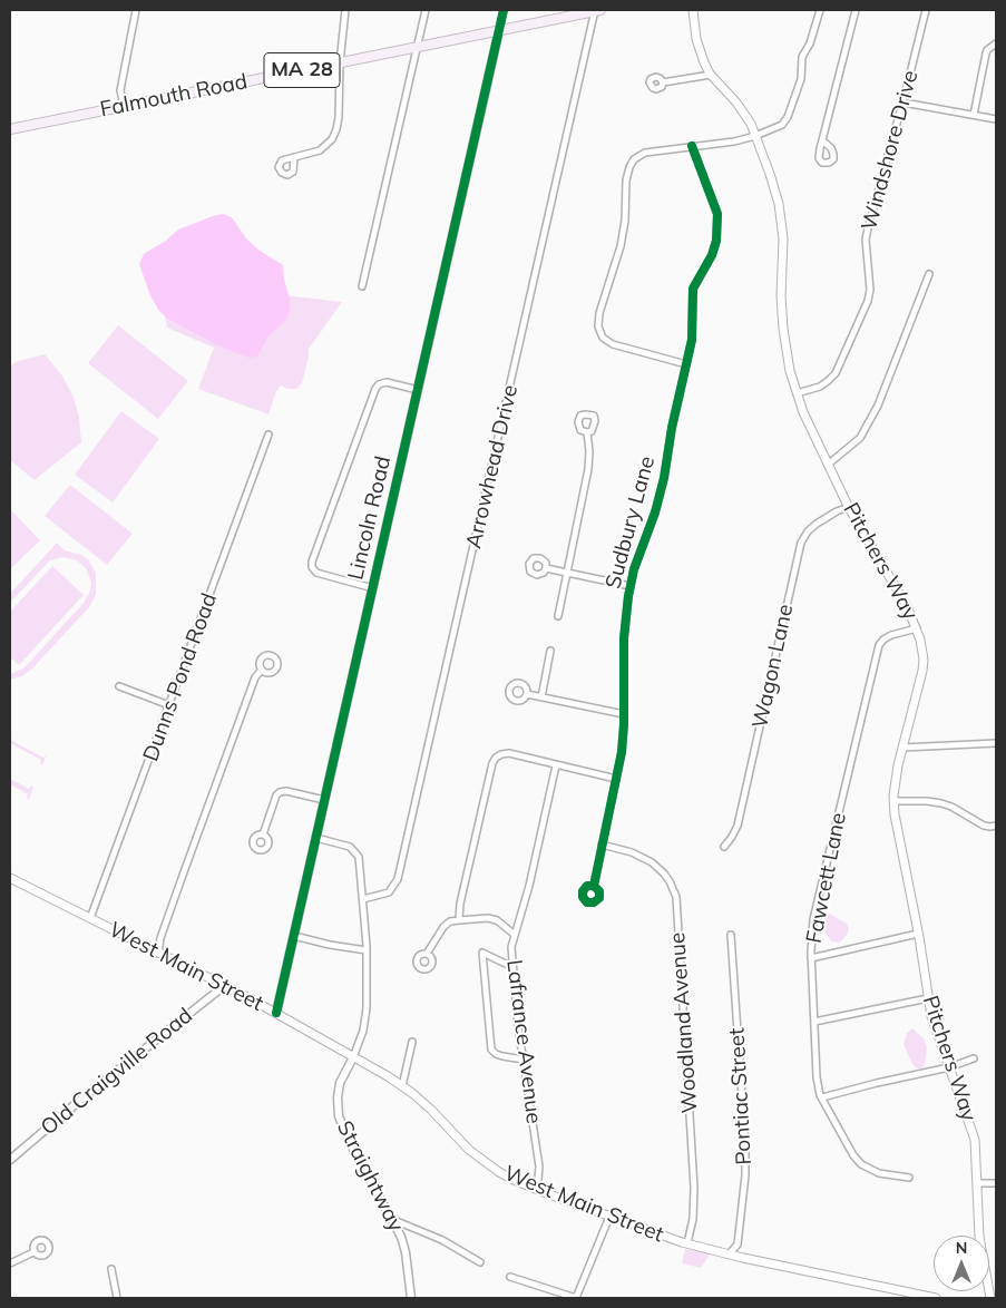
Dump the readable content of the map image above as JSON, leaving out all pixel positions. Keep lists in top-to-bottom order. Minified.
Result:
{"streets":{"main road":["MA 28","Falmouth Road","Pitchers Way","West Main Street"],"street":["Windshore Drive","Arrowhead Drive","Lincoln Road","Sudbury Lane","Wagon Lane","Dunns Pond Road","Fawcett Lane","Woodland Avenue","Lafrance Avenue","Old Craigville Road","Pontiac Street","Straightway"]},"crossings":[["Falmouth Road","Arrowhead Drive"],["Falmouth Road","Lincoln Road"],["Windshore Drive","Pitchers Way"],["Lincoln Road","West Main Street"],["Sudbury Lane","Woodland Avenue"],["Pitchers Way","Wagon Lane"],["Pitchers Way","Fawcett Lane"],["Dunns Pond Road","West Main Street"],["West Main Street","Woodland Avenue"],["West Main Street","Lafrance Avenue"],["West Main Street","Old Craigville Road"],["West Main Street","Pontiac Street"],["West Main Street","Straightway"]],"north":"top"}
